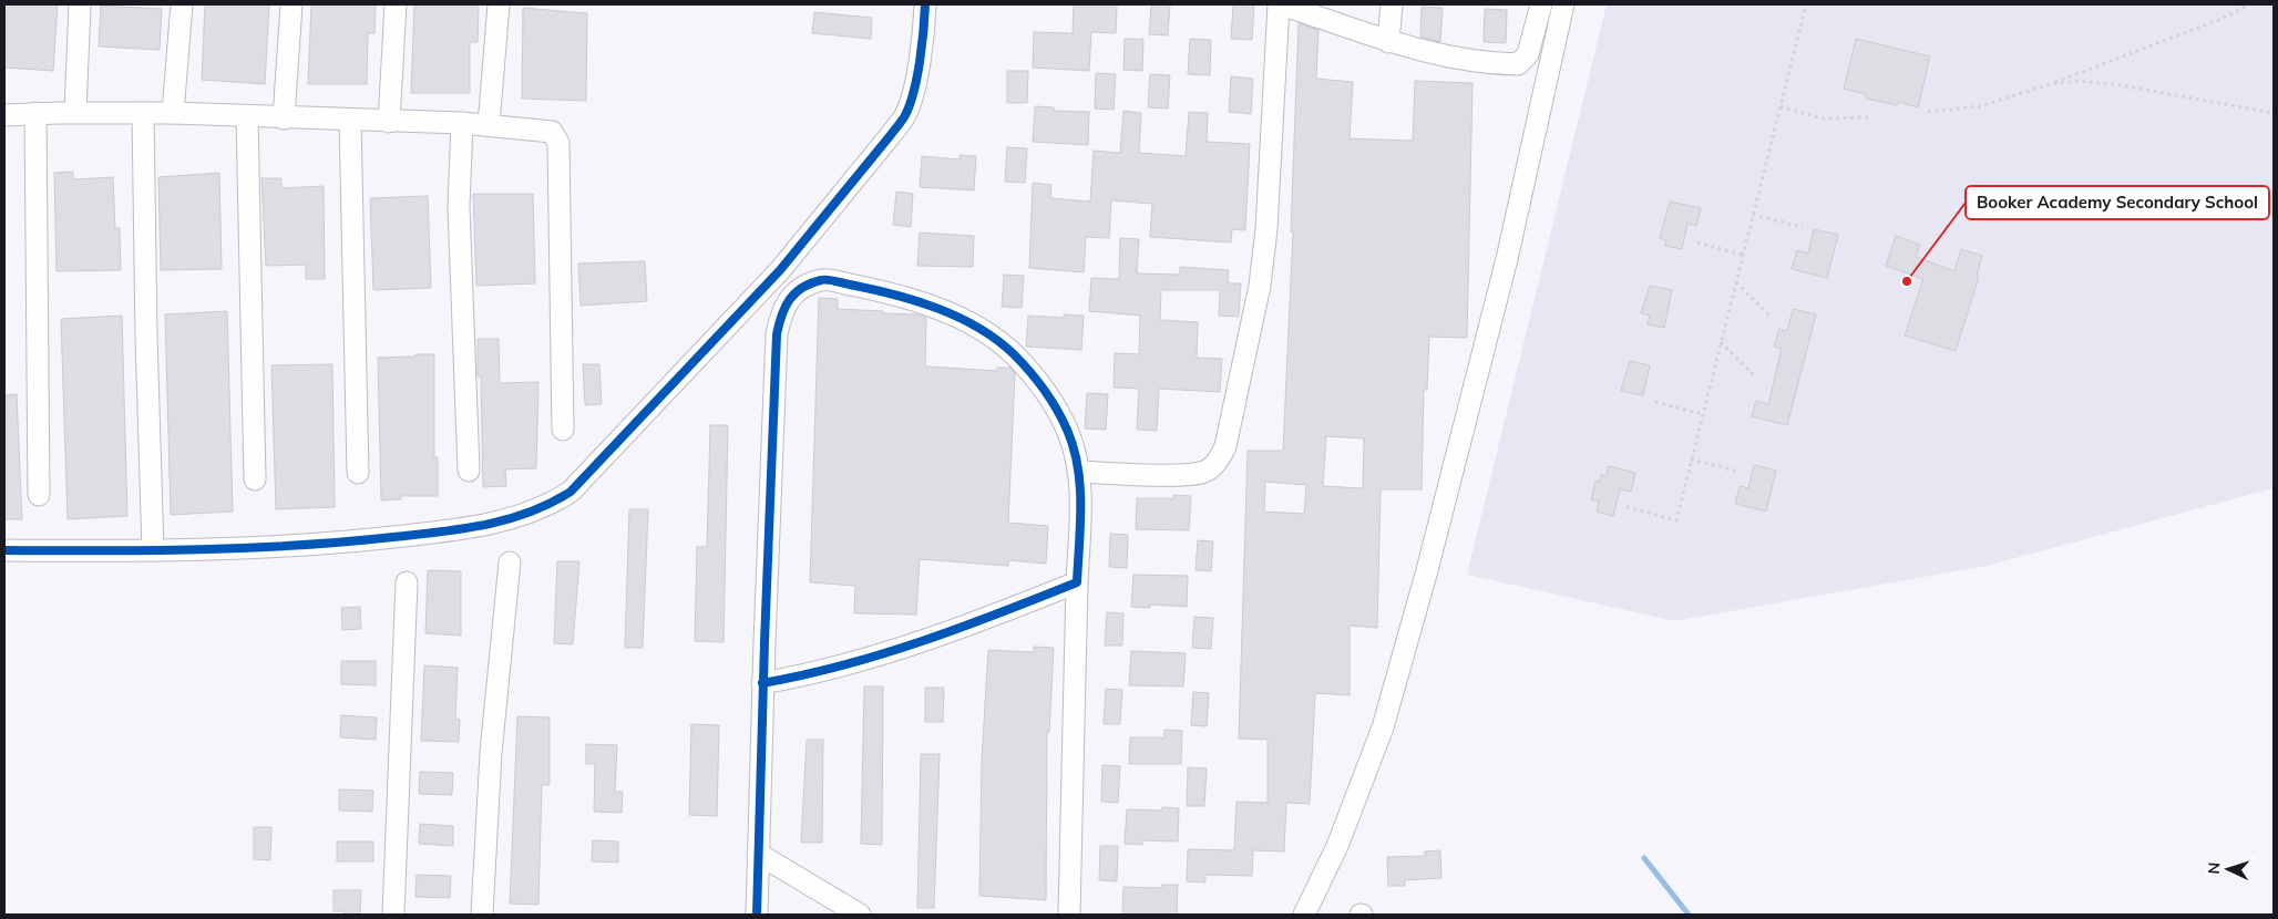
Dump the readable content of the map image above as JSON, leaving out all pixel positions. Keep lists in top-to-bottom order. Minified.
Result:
{"places":["Booker Academy Secondary School"],"north":"left"}
